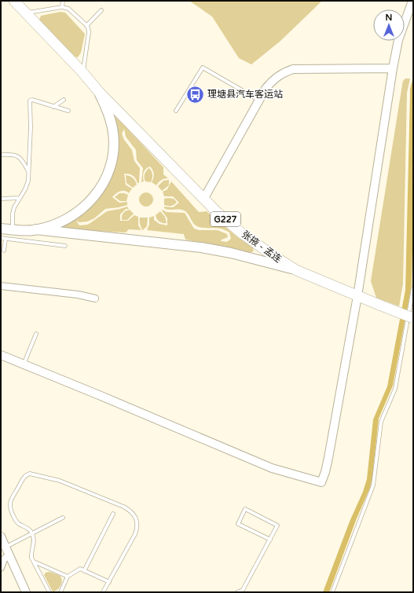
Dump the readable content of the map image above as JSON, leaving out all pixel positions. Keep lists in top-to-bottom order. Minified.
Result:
{"streets":{"highway":["G227","张掖 - 孟连"]},"crossings":[["G227","张掖 - 孟连"]],"places":{"bus stop":["理塘县汽车客运站"]},"north":"top"}
